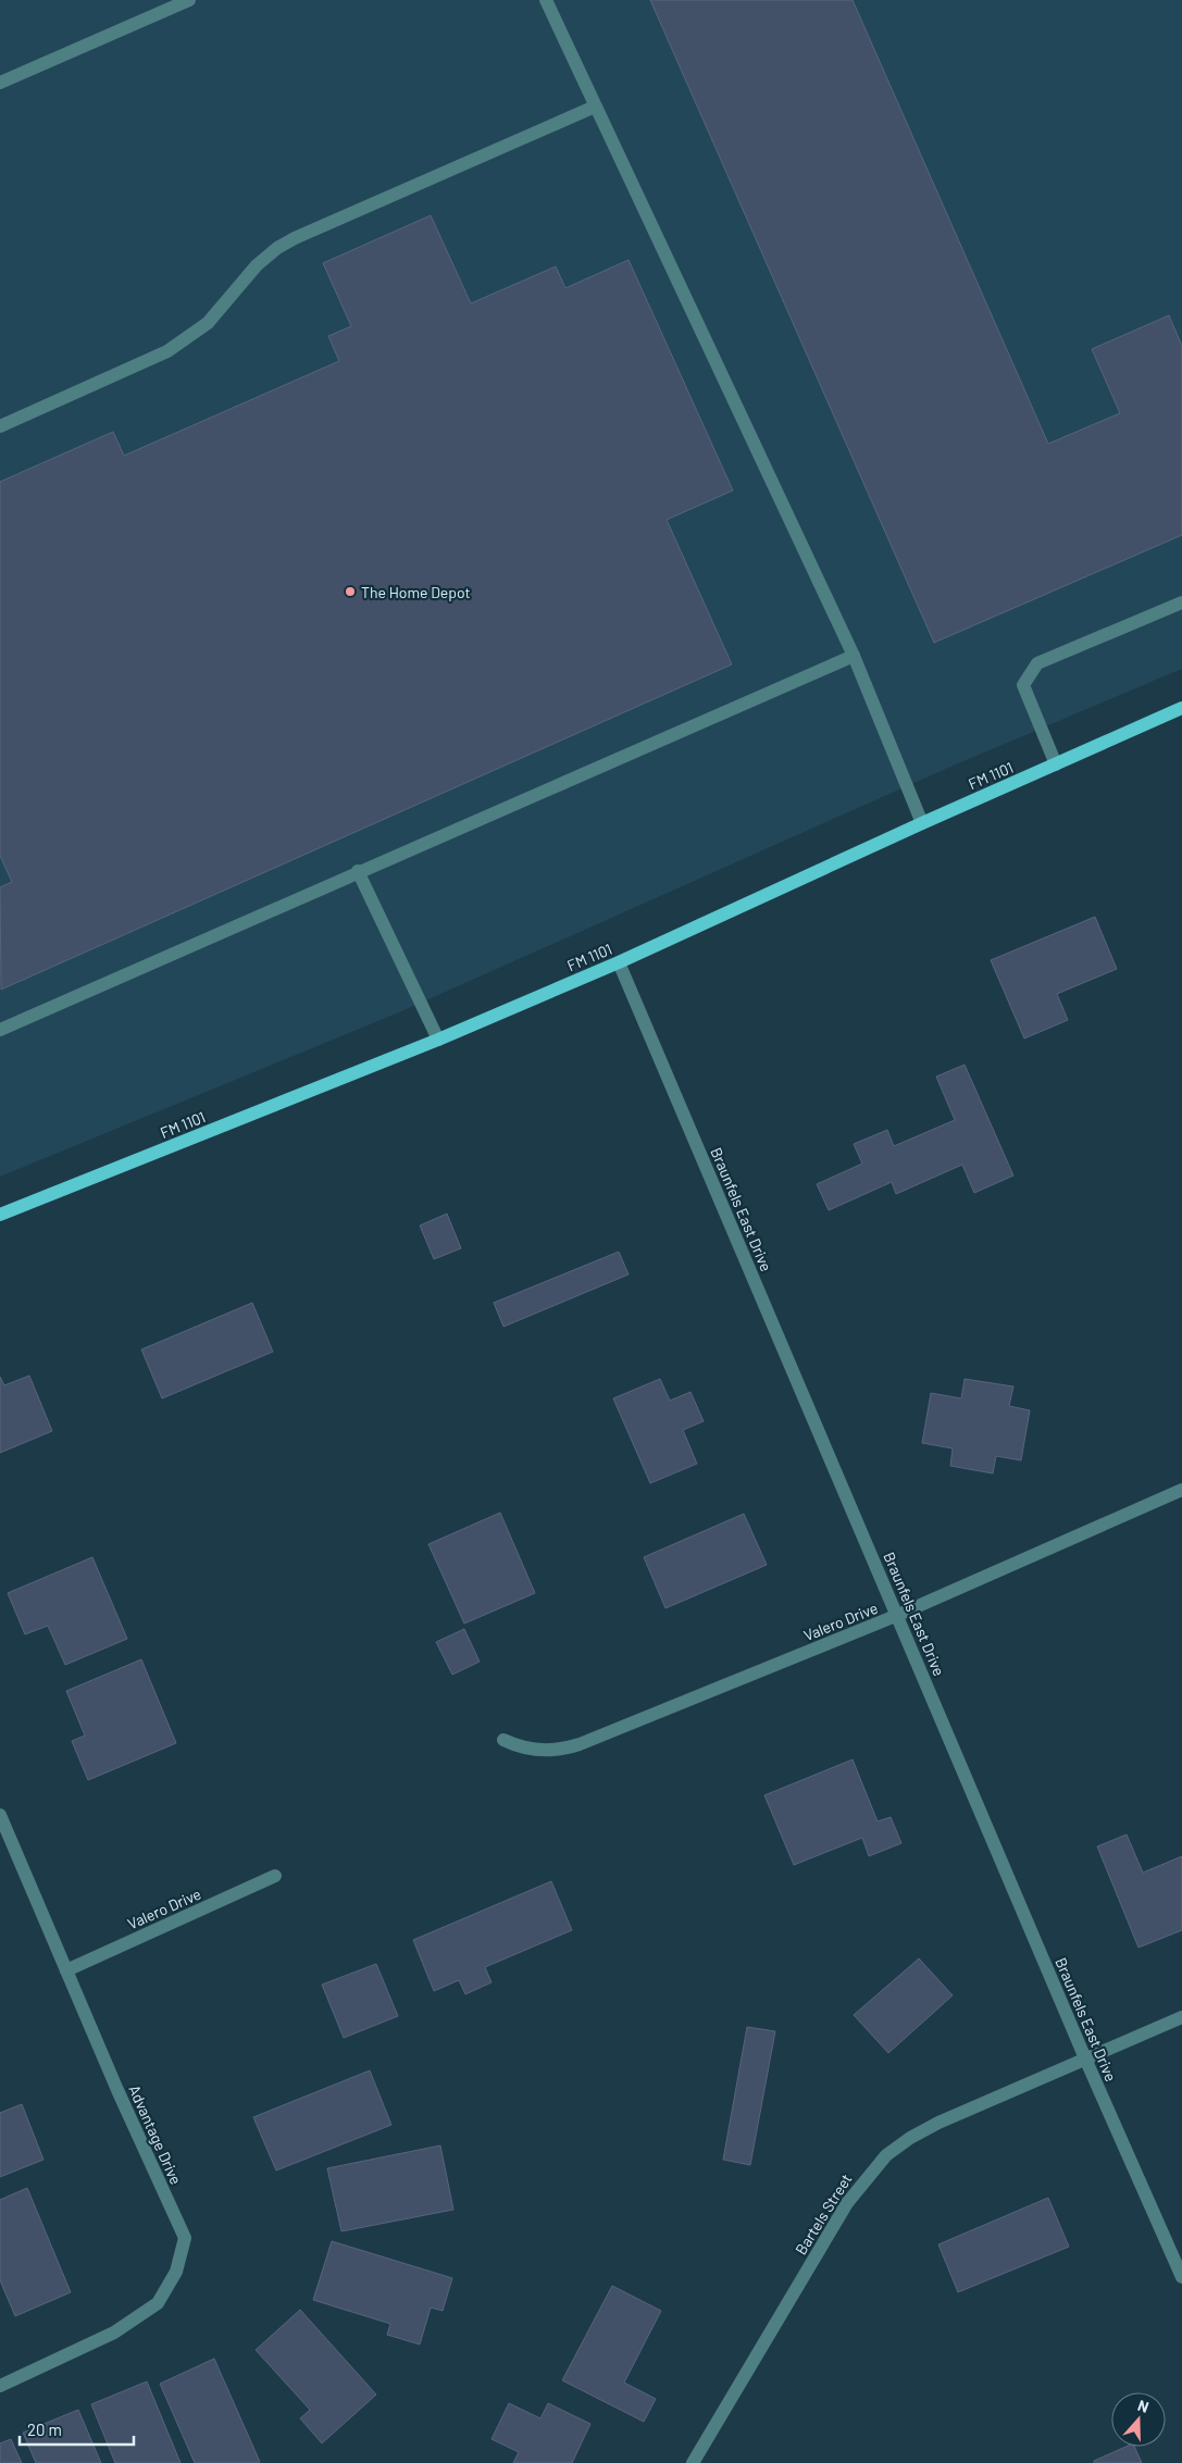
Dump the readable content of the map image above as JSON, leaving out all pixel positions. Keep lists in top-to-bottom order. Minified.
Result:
{"streets":{"main road":["FM 1101"],"street":["Braunfels East Drive","Valero Drive","Advantage Drive","Bartels Street"]},"crossings":[["FM 1101","Braunfels East Drive"],["Braunfels East Drive","Valero Drive"],["Braunfels East Drive","Bartels Street"],["Valero Drive","Advantage Drive"]],"places":["The Home Depot"],"scale_bar":"20 m","north":"top"}
